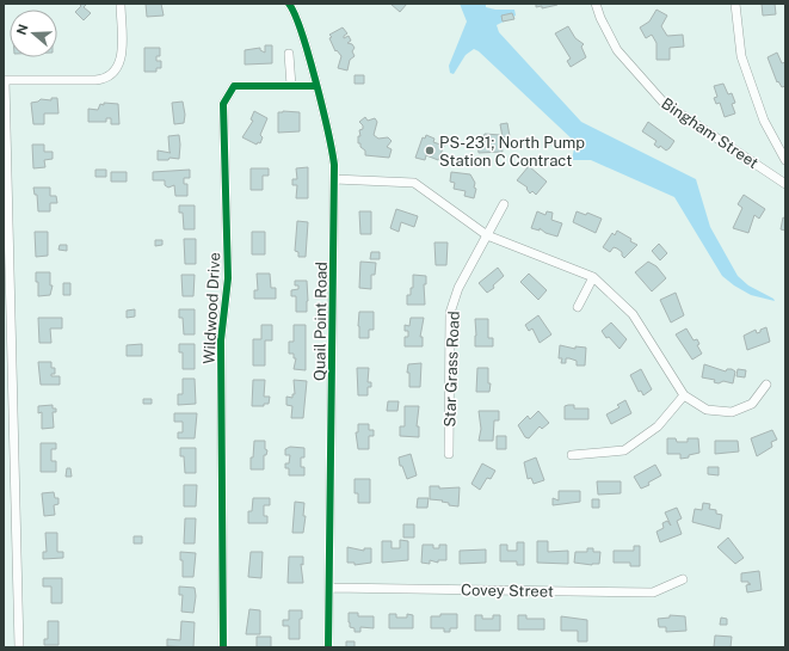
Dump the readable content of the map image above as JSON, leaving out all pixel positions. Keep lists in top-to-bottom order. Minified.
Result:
{"streets":{"street":["Bingham Street","Wildwood Drive","Quail Point Road","Star Grass Road","Covey Street"]},"crossings":[["Quail Point Road","Covey Street"]],"places":["PS-231; North Pump Station C Contract"],"north":"left"}
